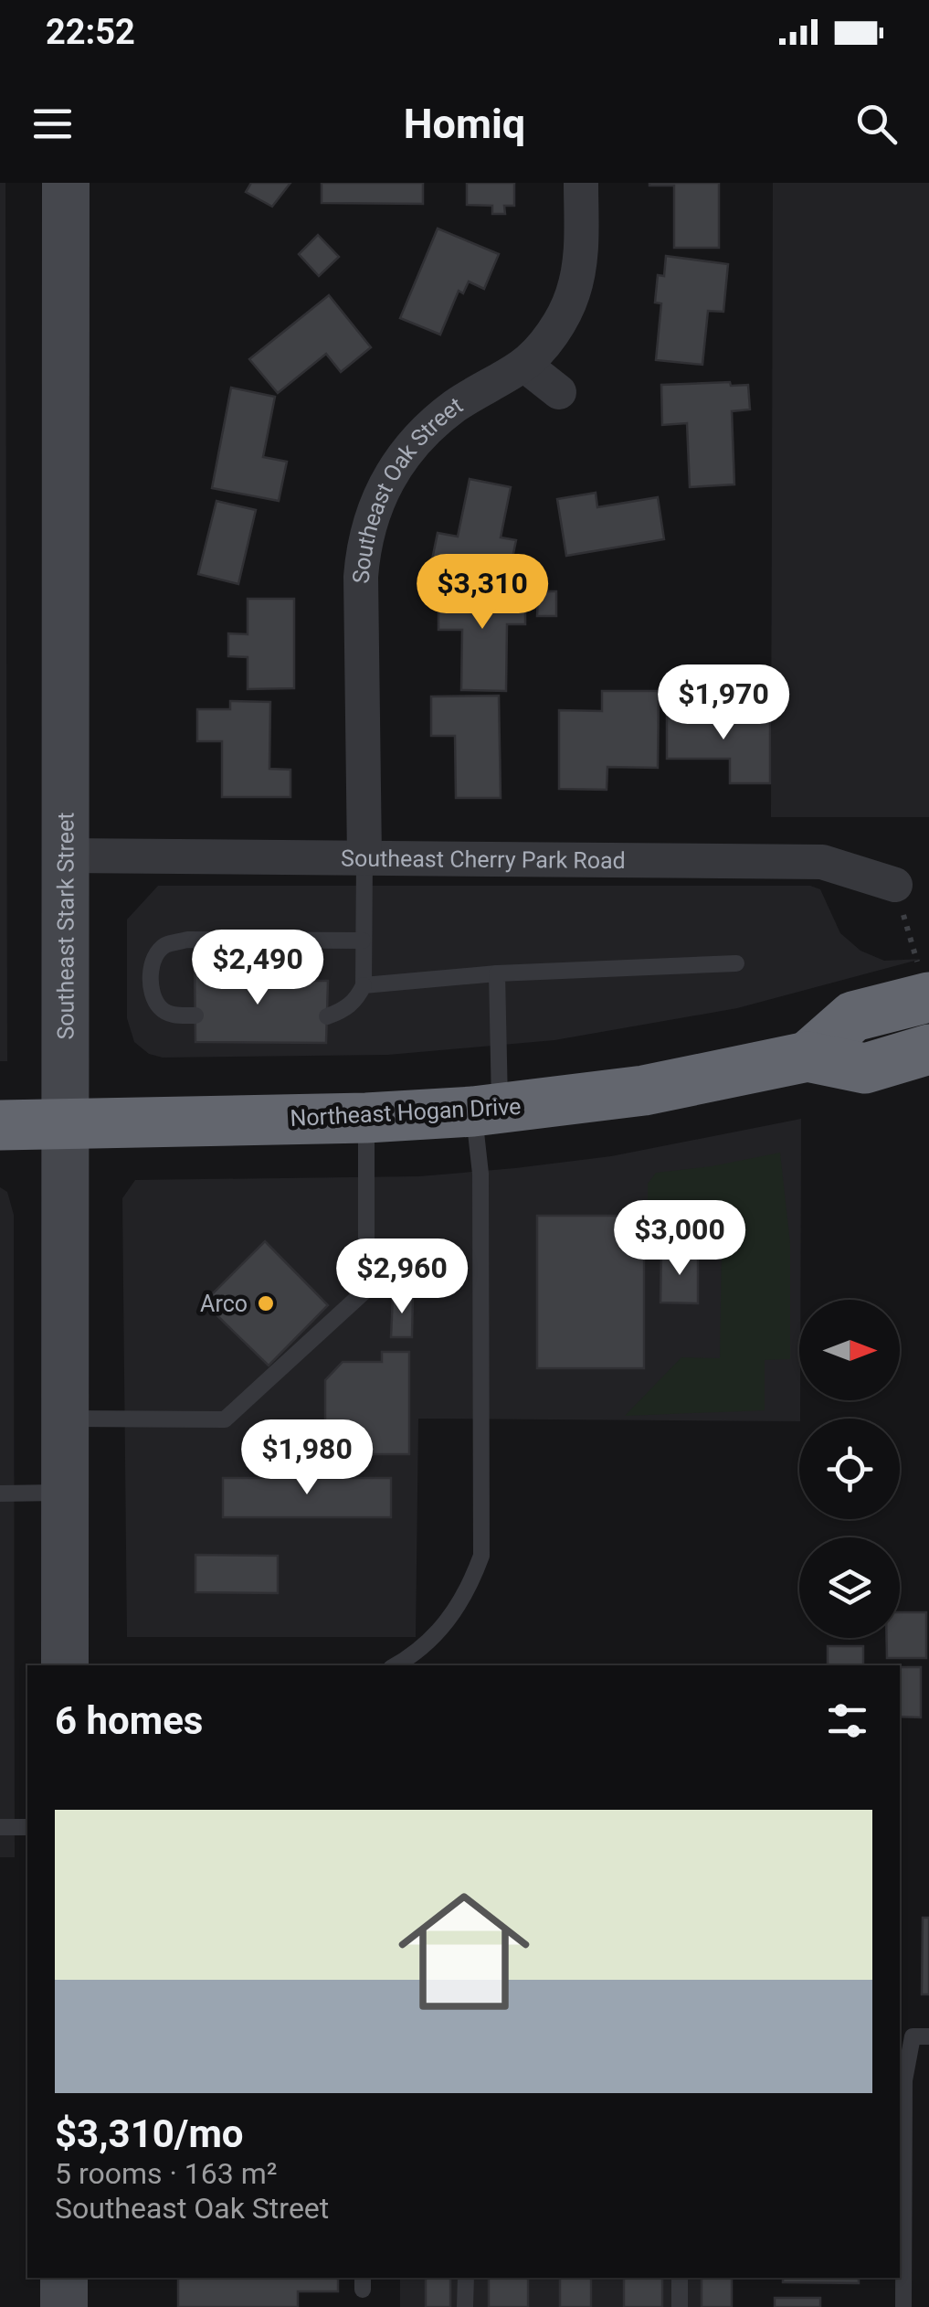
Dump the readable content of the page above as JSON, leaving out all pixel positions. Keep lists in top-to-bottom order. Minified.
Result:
{"streets":{"highway":["Northeast Hogan Drive"],"main road":["Southeast Stark Street"],"street":["Southeast Oak Street","Southeast Cherry Park Road"]},"crossings":[["Southeast Oak Street","Southeast Cherry Park Road"],["Southeast Cherry Park Road","Southeast Stark Street"],["Southeast Stark Street","Northeast Hogan Drive"]],"places":["Arco"],"north":"right","page":{"status":"22:52","header":"Homiq","price":["$3,310","$1,970","$2,490","$3,000","$2,960","$1,980"],"heading":"6 homes","list":[{"name":"$3,310/mo","note":"5 rooms · 163 m² · Southeast Oak Street"}]}}
